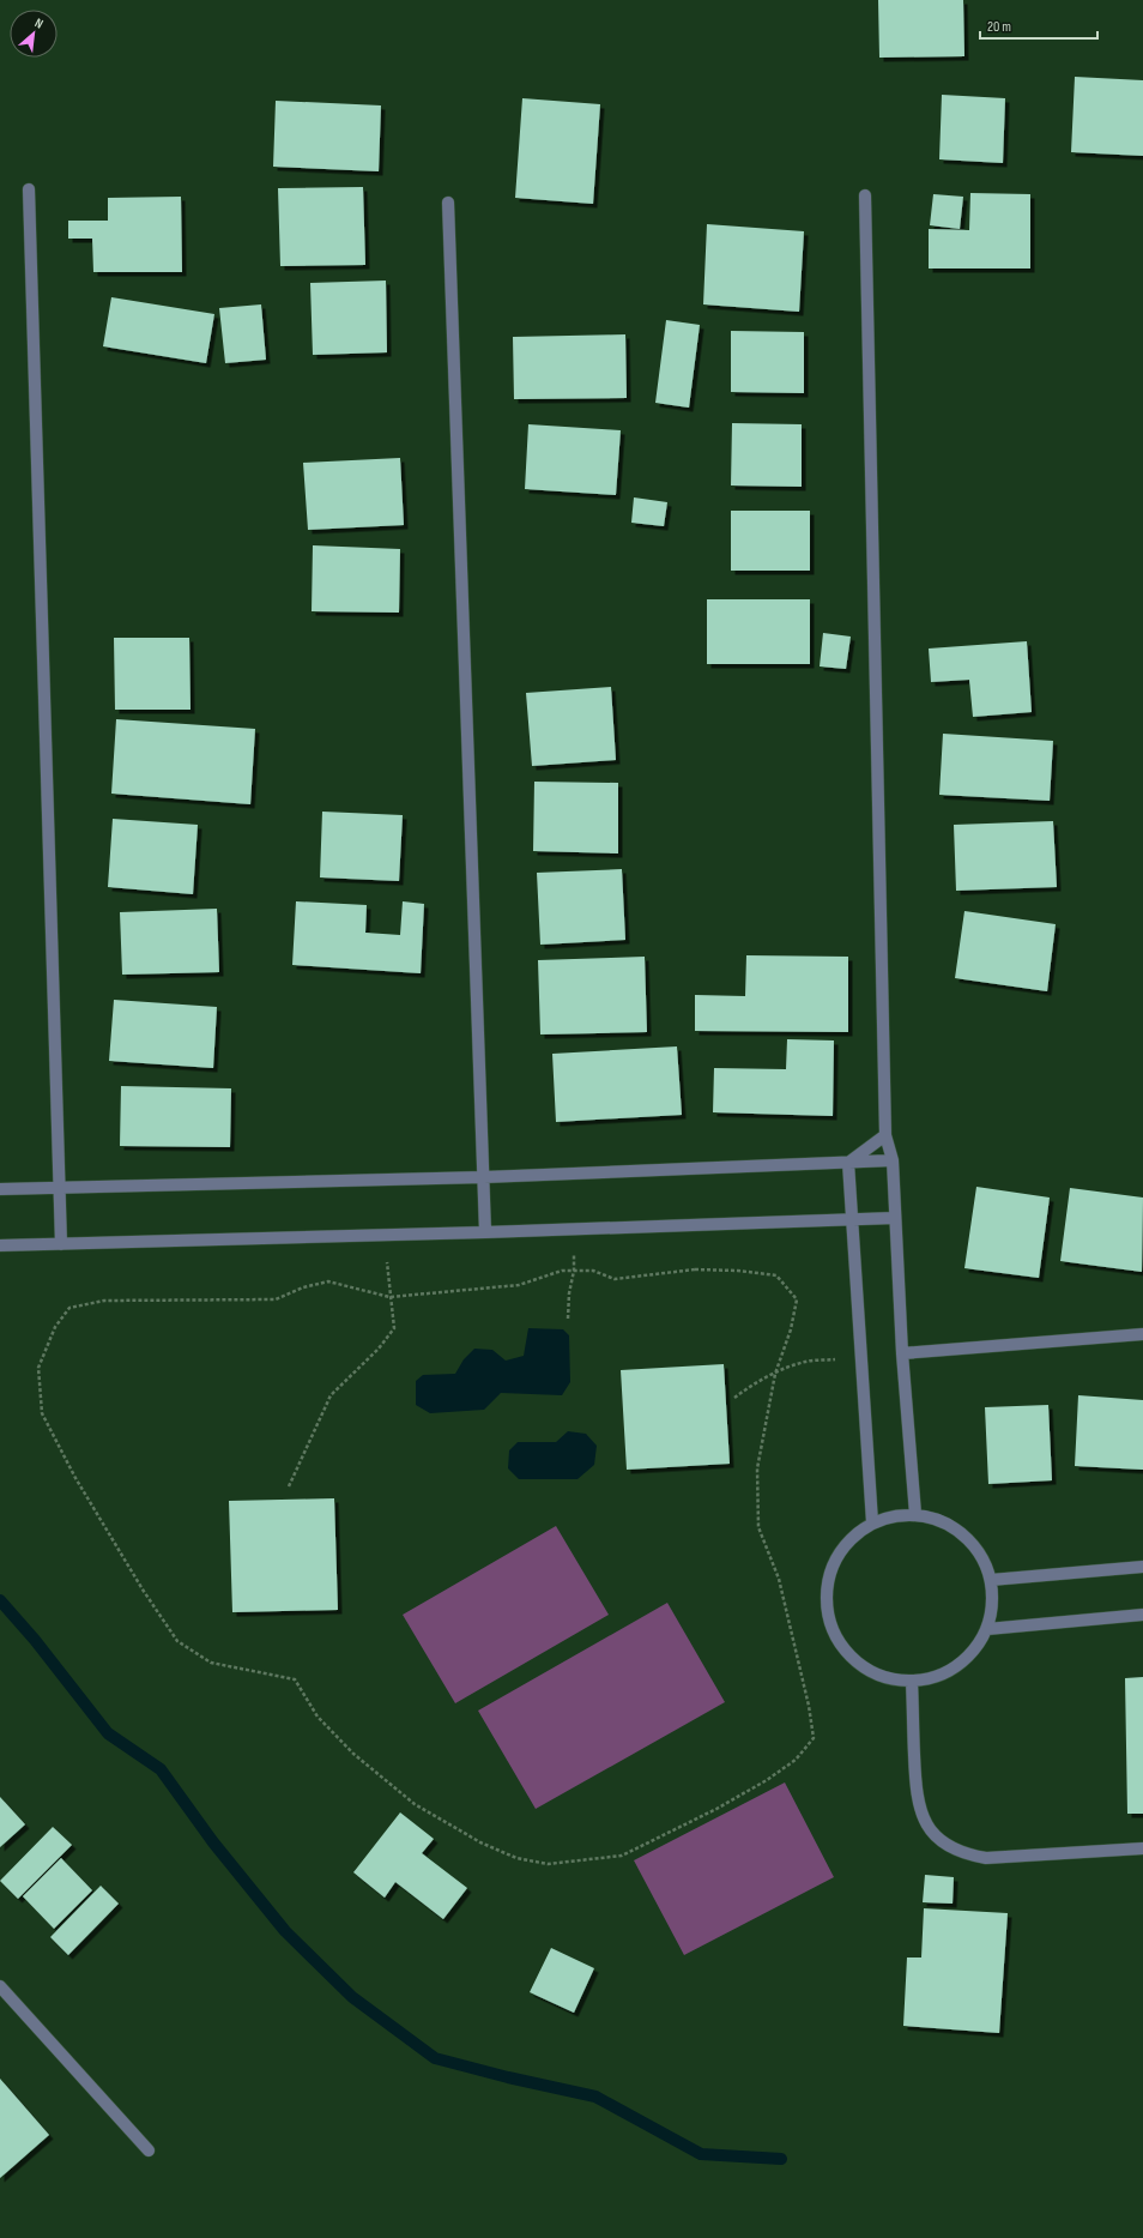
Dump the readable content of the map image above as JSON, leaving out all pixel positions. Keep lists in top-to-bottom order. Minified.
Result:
{"scale_bar":"20 m","north":"top right"}
